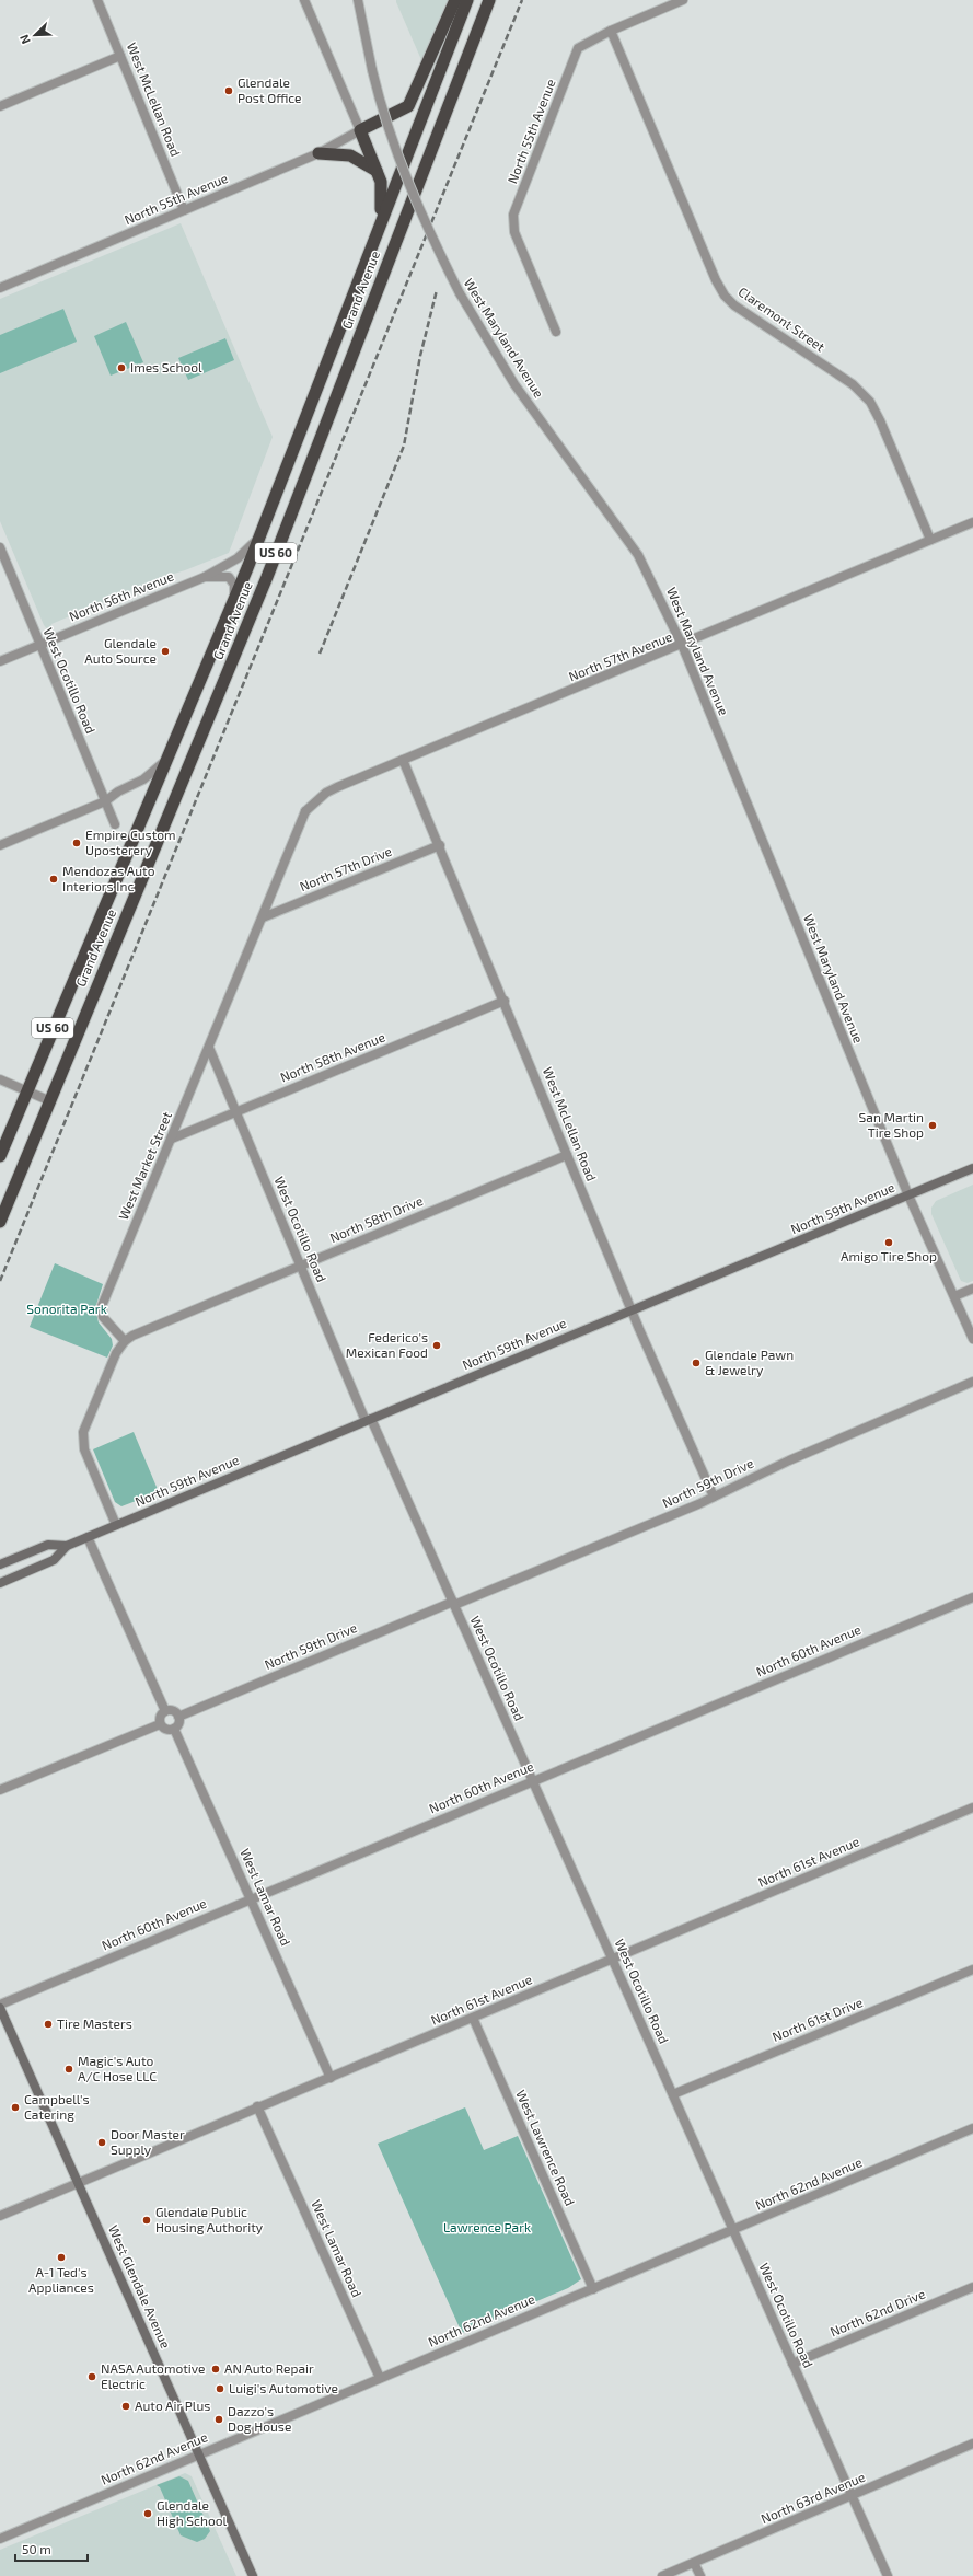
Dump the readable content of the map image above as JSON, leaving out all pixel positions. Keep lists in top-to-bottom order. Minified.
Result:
{"streets":{"highway":["Grand Avenue","US 60"],"main road":["North 59th Avenue","West Glendale Avenue"],"street":["West McLellan Road","North 55th Avenue","Claremont Street","West Maryland Avenue","North 56th Avenue","North 57th Avenue","West Ocotillo Road","North 57th Drive","North 58th Avenue","West Market Street","North 58th Drive","North 59th Drive","North 60th Avenue","North 61st Avenue","West Lamar Road","North 61st Drive","West Lawrence Road","North 62nd Avenue","North 62nd Drive","North 63rd Avenue"]},"crossings":[["West McLellan Road","North 55th Avenue"],["West McLellan Road","North 57th Avenue"],["West McLellan Road","North 57th Drive"],["West McLellan Road","North 58th Avenue"],["West McLellan Road","North 59th Avenue"],["West McLellan Road","North 58th Drive"],["West McLellan Road","North 59th Drive"],["North 55th Avenue","Claremont Street"],["Grand Avenue","North 56th Avenue"],["Claremont Street","North 57th Avenue"],["West Maryland Avenue","North 57th Avenue"],["West Maryland Avenue","North 59th Avenue"],["North 56th Avenue","West Ocotillo Road"],["North 57th Avenue","West Market Street"],["West Ocotillo Road","North 58th Avenue"],["West Ocotillo Road","West Market Street"],["West Ocotillo Road","North 59th Avenue"],["West Ocotillo Road","North 58th Drive"],["West Ocotillo Road","North 59th Drive"],["West Ocotillo Road","North 60th Avenue"],["West Ocotillo Road","North 61st Avenue"],["West Ocotillo Road","North 61st Drive"],["West Ocotillo Road","North 62nd Avenue"],["West Ocotillo Road","North 62nd Drive"],["West Ocotillo Road","North 63rd Avenue"],["North 57th Drive","West Market Street"],["North 58th Avenue","West Market Street"],["West Market Street","North 58th Drive"],["North 59th Drive","West Lamar Road"],["North 60th Avenue","West Lamar Road"],["North 61st Avenue","West Lamar Road"],["North 61st Avenue","West Lawrence Road"],["North 61st Avenue","West Glendale Avenue"],["West Lamar Road","North 62nd Avenue"],["West Lawrence Road","North 62nd Avenue"],["North 62nd Avenue","West Glendale Avenue"]],"parks":["Sonorita Park","Lawrence Park"],"places":["Glendale Post Office","Imes School","Glendale Auto Source","Empire Custom Uposterery","Mendozas Auto Interiors Inc","San Martin Tire Shop","Amigo Tire Shop","Federico's Mexican Food","Glendale Pawn & Jewelry","Tire Masters","Magic's Auto A/C Hose LLC","Campbell's Catering","Door Master Supply","Glendale Public Housing Authority","A-1 Ted's Appliances","AN Auto Repair","NASA Automotive Electric","Luigi's Automotive","Auto Air Plus","Dazzo's Dog House","Glendale High School"],"scale_bar":"50 m","north":"bottom left"}
